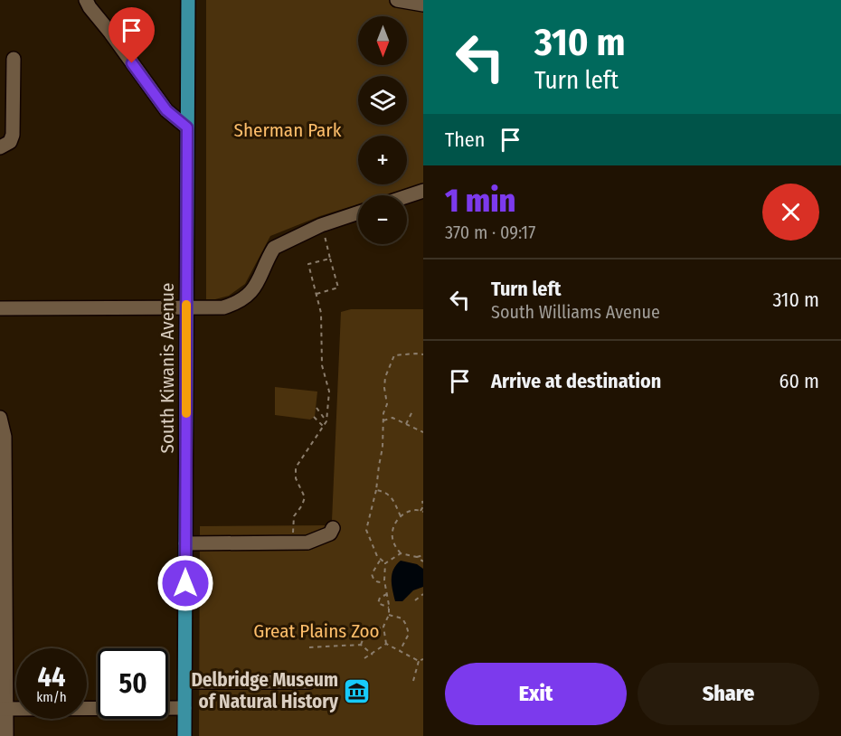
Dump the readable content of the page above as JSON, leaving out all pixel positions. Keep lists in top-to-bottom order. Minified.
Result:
{"streets":{"main road":["South Kiwanis Avenue"]},"parks":["Sherman Park","Great Plains Zoo"],"places":{"museum":["Delbridge Museum of Natural History"]},"north":"bottom","page":{"turn":["310 m","Turn left"],"map_buttons":["+","−"],"then":"Then","heading":["1 min","370 m · 09:17"],"list":[{"name":"Turn left","note":"South Williams Avenue","value":"310 m"},{"name":"Arrive at destination","value":"60 m"}],"speed":"44 km/h","limit":"50","buttons":["Exit","Share"]}}
